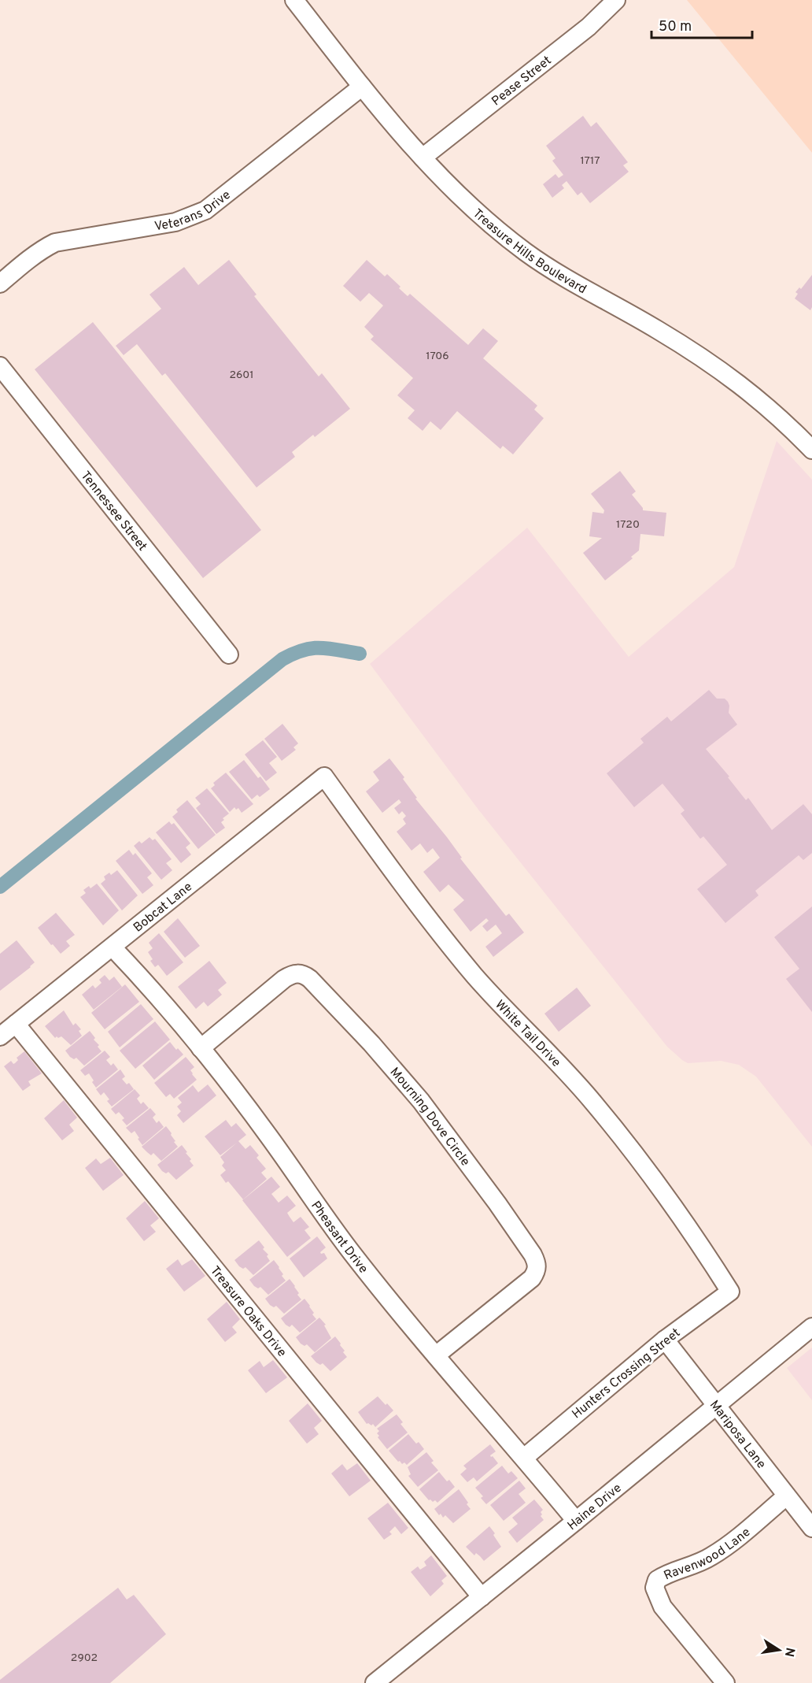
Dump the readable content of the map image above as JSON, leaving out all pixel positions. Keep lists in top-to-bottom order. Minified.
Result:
{"streets":{"street":["Pease Street","Veterans Drive","Treasure Hills Boulevard","Tennessee Street","Bobcat Lane","White Tail Drive","Mourning Dove Circle","Pheasant Drive","Treasure Oaks Drive","Hunters Crossing Street","Mariposa Lane","Haine Drive","Ravenwood Lane"]},"crossings":[["Pease Street","Treasure Hills Boulevard"],["Veterans Drive","Treasure Hills Boulevard"],["Bobcat Lane","White Tail Drive"],["Bobcat Lane","Pheasant Drive"],["Bobcat Lane","Treasure Oaks Drive"],["White Tail Drive","Hunters Crossing Street"],["Mourning Dove Circle","Pheasant Drive"],["Pheasant Drive","Hunters Crossing Street"],["Pheasant Drive","Haine Drive"],["Treasure Oaks Drive","Haine Drive"],["Hunters Crossing Street","Mariposa Lane"],["Mariposa Lane","Haine Drive"],["Mariposa Lane","Ravenwood Lane"]],"house_numbers":["1717","1706","2601","1720","2902"],"scale_bar":"50 m","north":"right"}
